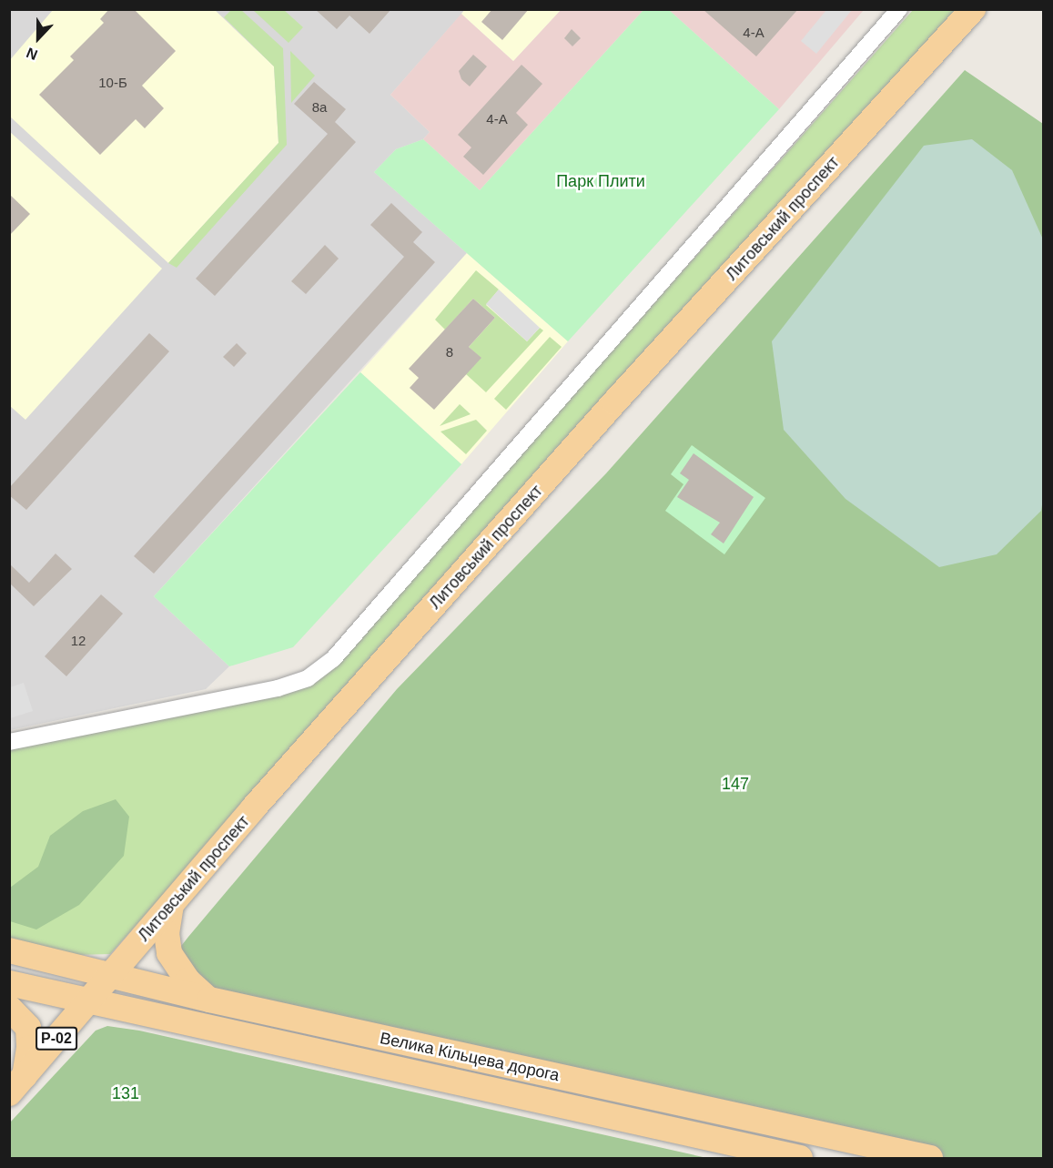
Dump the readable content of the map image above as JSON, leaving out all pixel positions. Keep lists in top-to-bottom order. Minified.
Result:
{"streets":{"main road":["Литовський проспект","Р-02","Велика Кільцева дорога"]},"crossings":[["Литовський проспект","Велика Кільцева дорога"]],"parks":["Парк Плити","147","131"],"house_numbers":["4-А","10-Б","8а","4-А","8","12"],"north":"bottom"}
